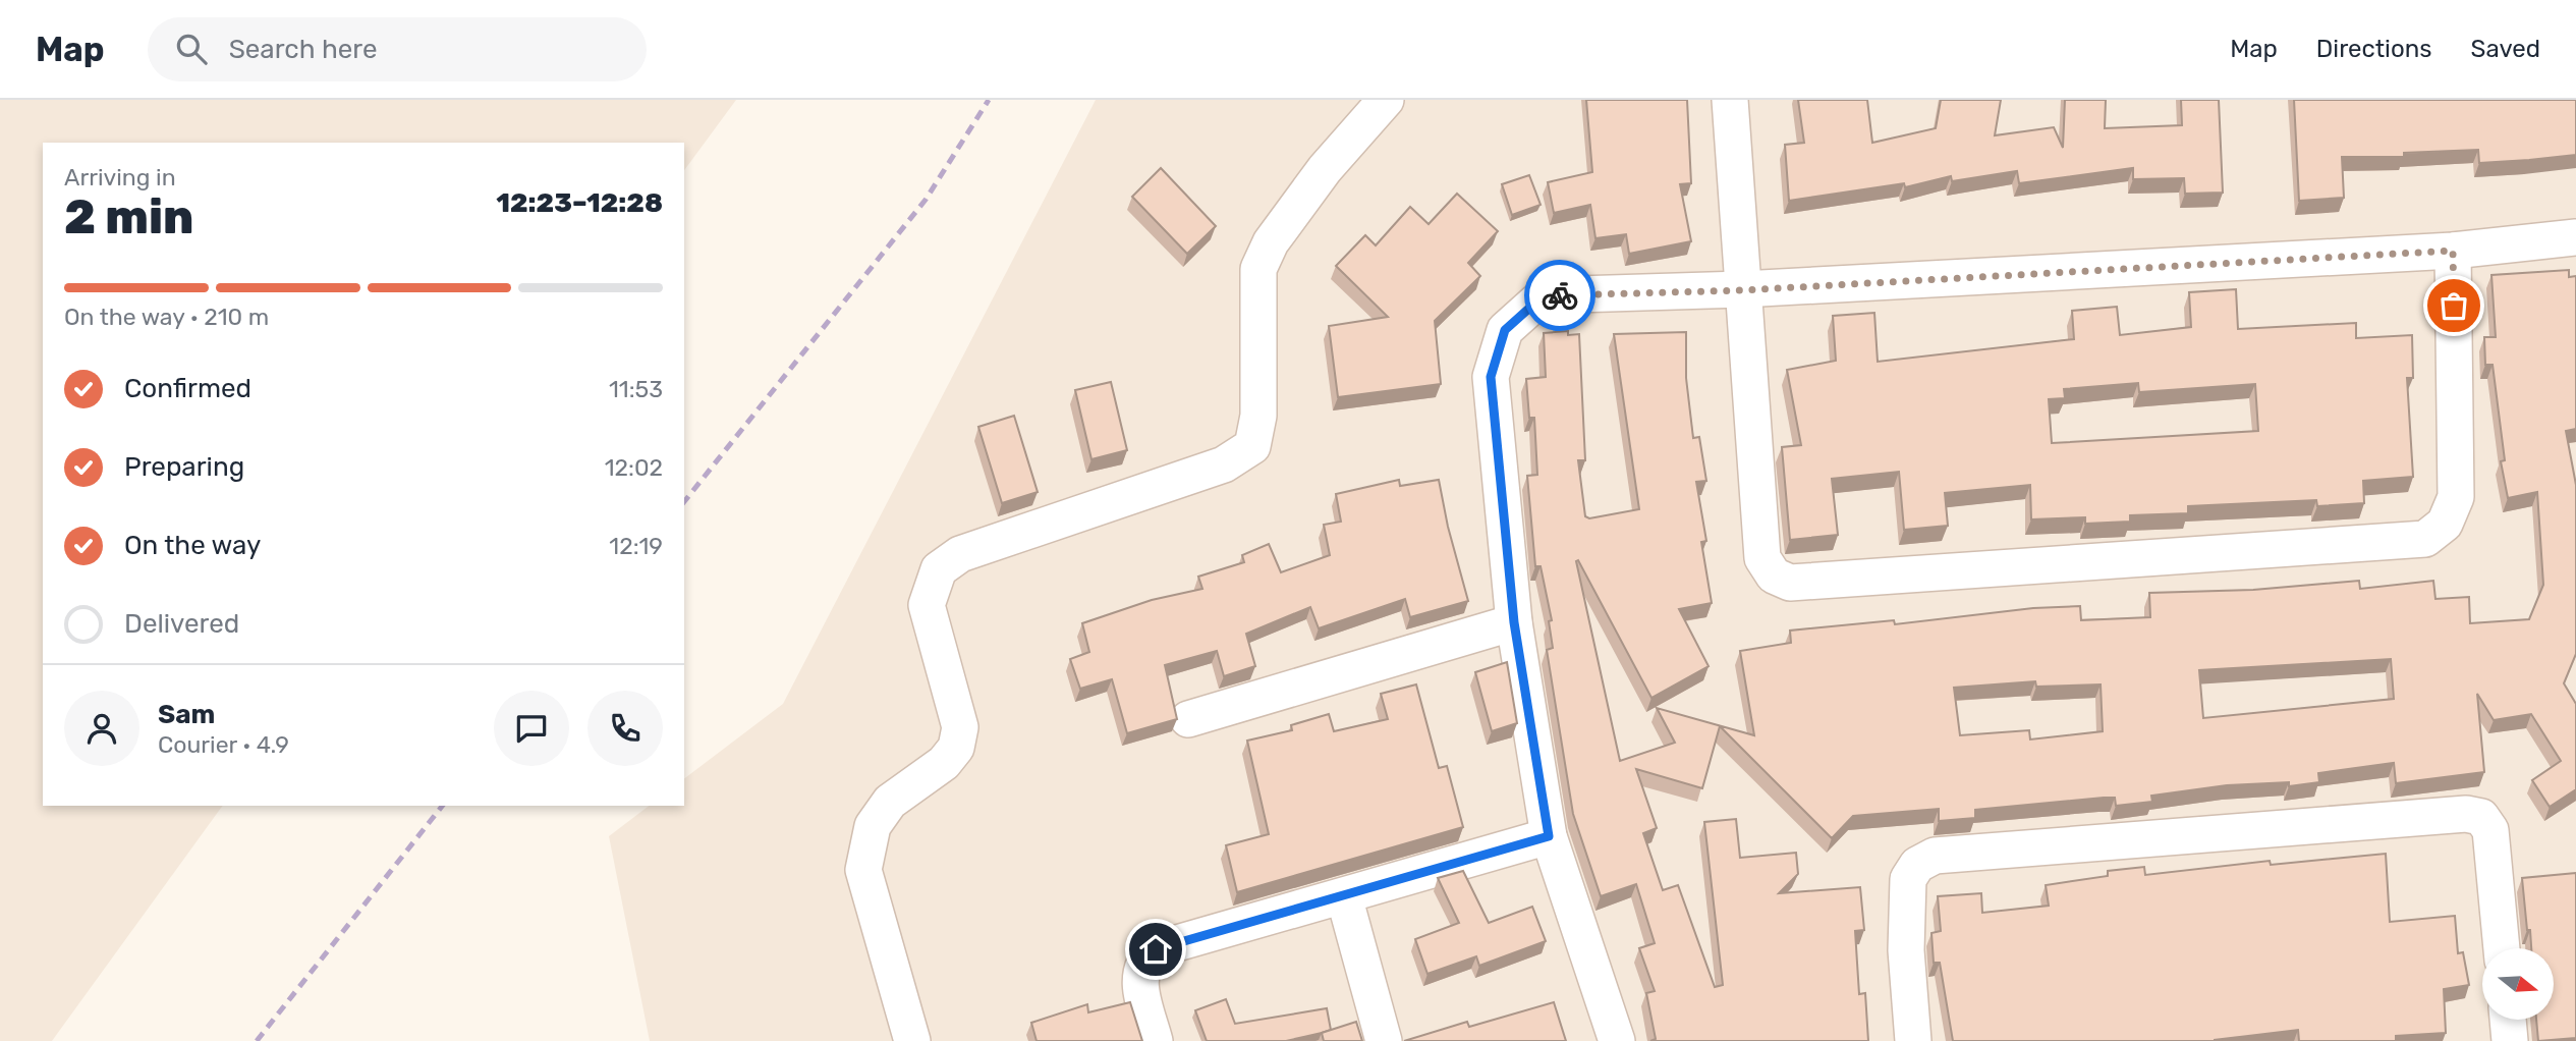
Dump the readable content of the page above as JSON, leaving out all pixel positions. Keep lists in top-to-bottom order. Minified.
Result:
{"north":"right","page":{"header":"Map","search":"Search here","nav":["Map","Directions","Saved"],"heading":["2 min","Arriving in","12:23–12:28"],"panel":["Sam","Courier · 4.9"],"bar":"On the way · 210 m","list":[["Confirmed","11:53"],["Preparing","12:02"],["On the way","12:19"],"Delivered"]}}
